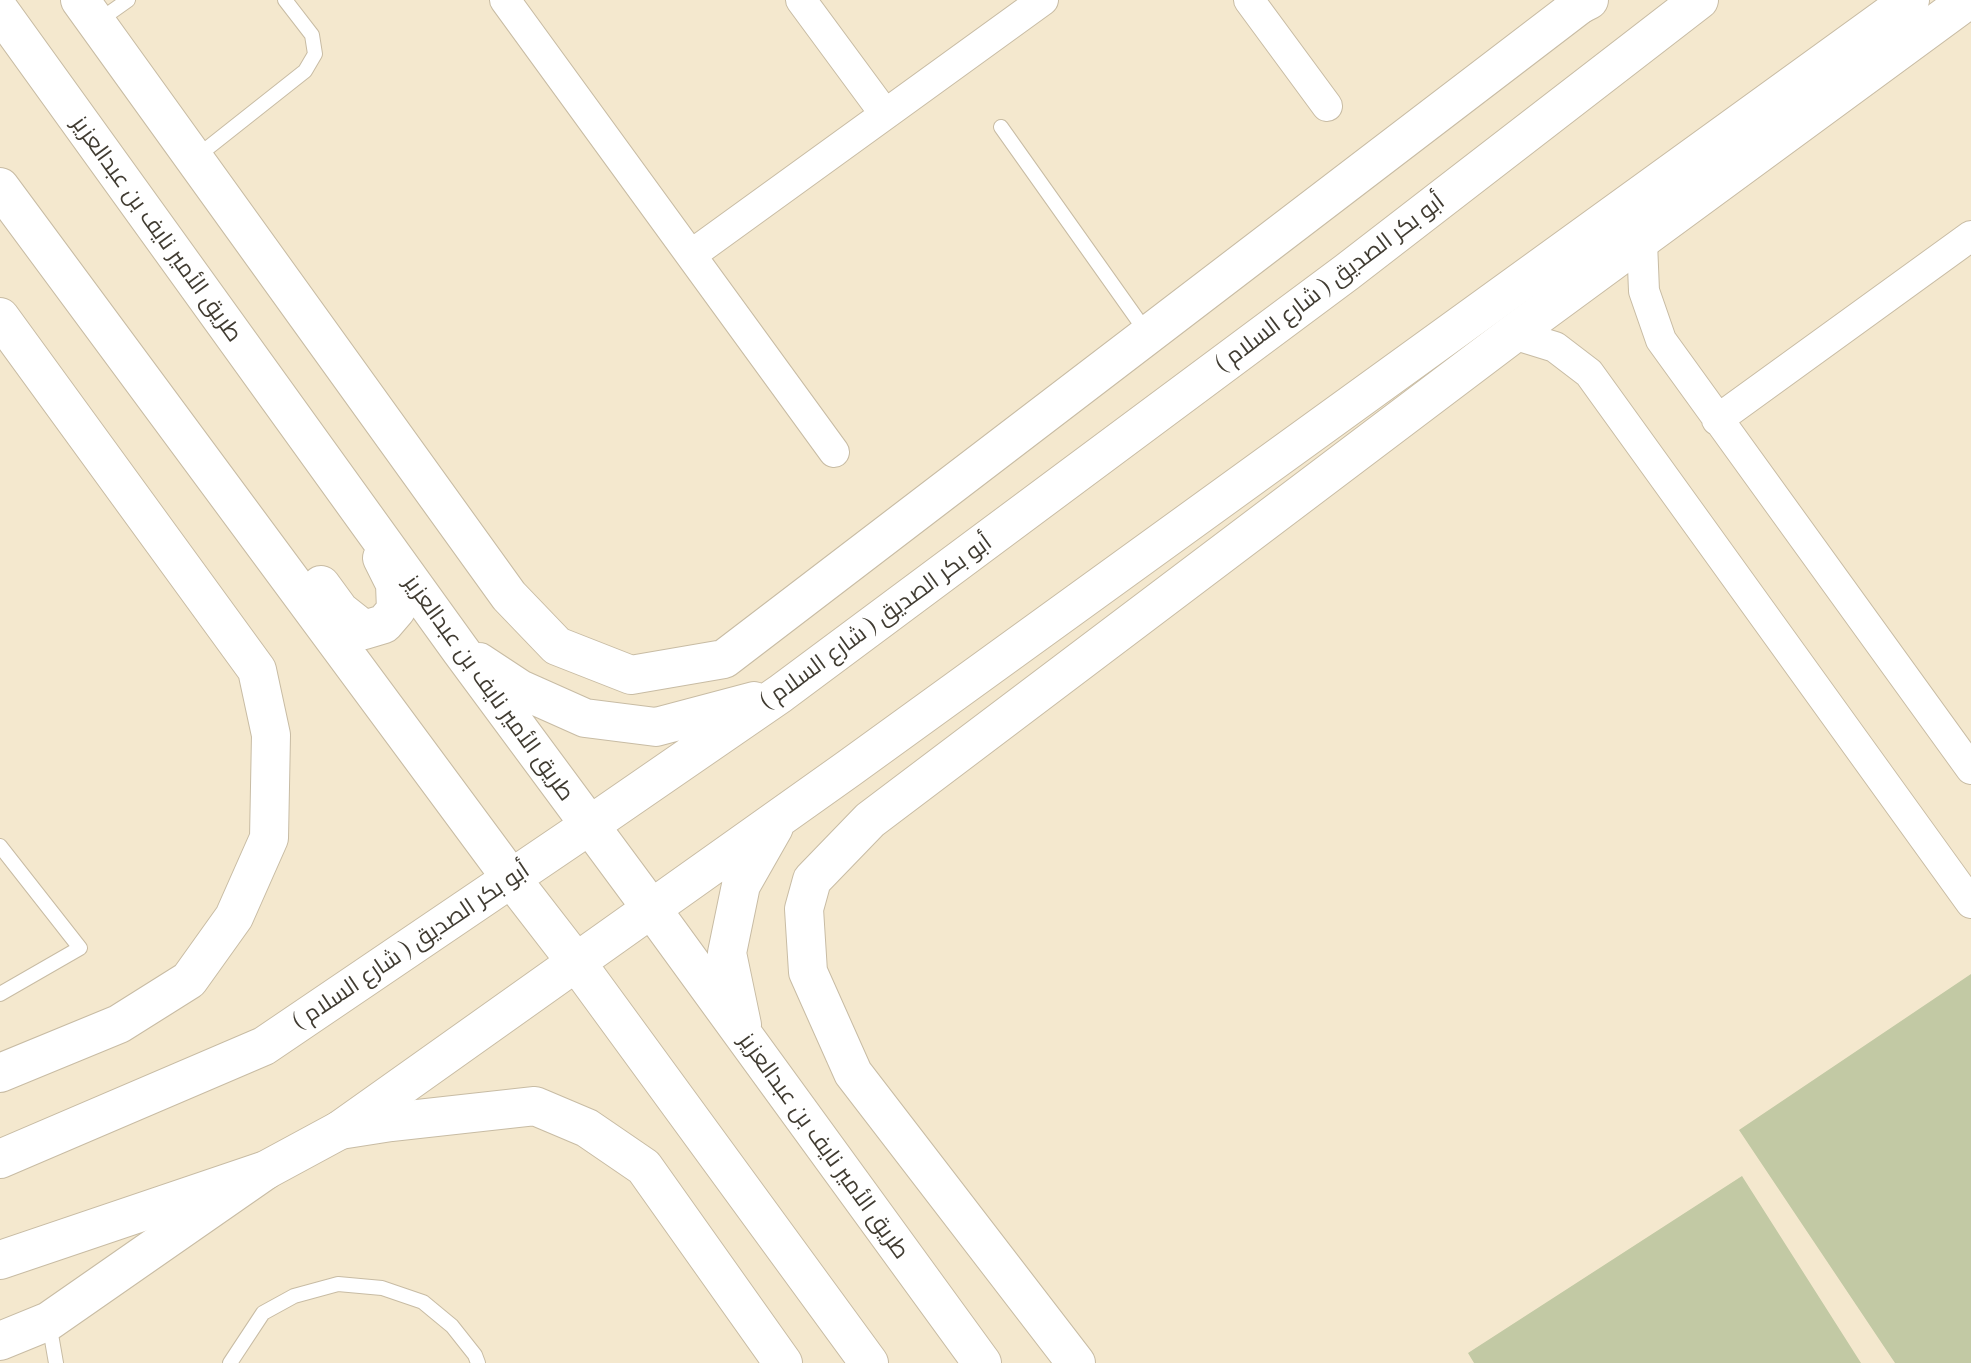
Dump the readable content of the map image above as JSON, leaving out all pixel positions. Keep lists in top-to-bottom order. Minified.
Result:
{"streets":{"main road":["طريق الأمير نايف بن عبدالعزيز","( شارع السلام ) أبو بكر الصديق"]},"crossings":[["طريق الأمير نايف بن عبدالعزيز","( شارع السلام ) أبو بكر الصديق"]]}
